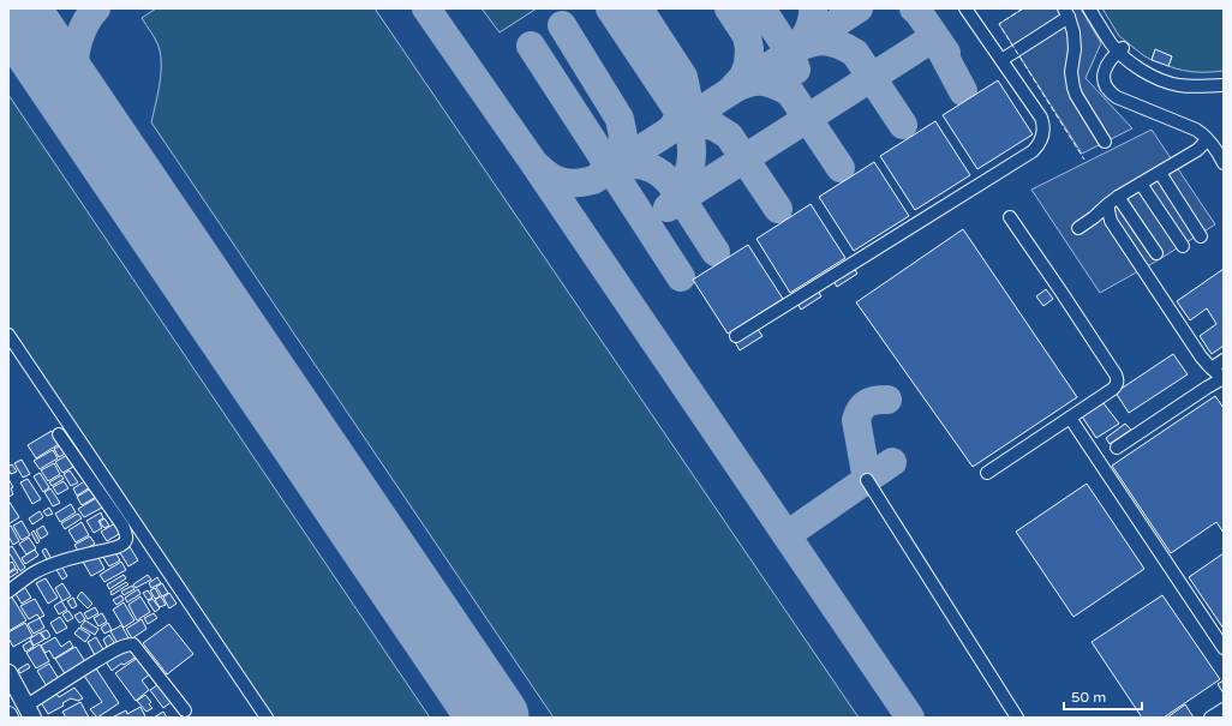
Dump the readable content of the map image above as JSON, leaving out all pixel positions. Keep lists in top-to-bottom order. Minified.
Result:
{"scale_bar":"50 m"}
